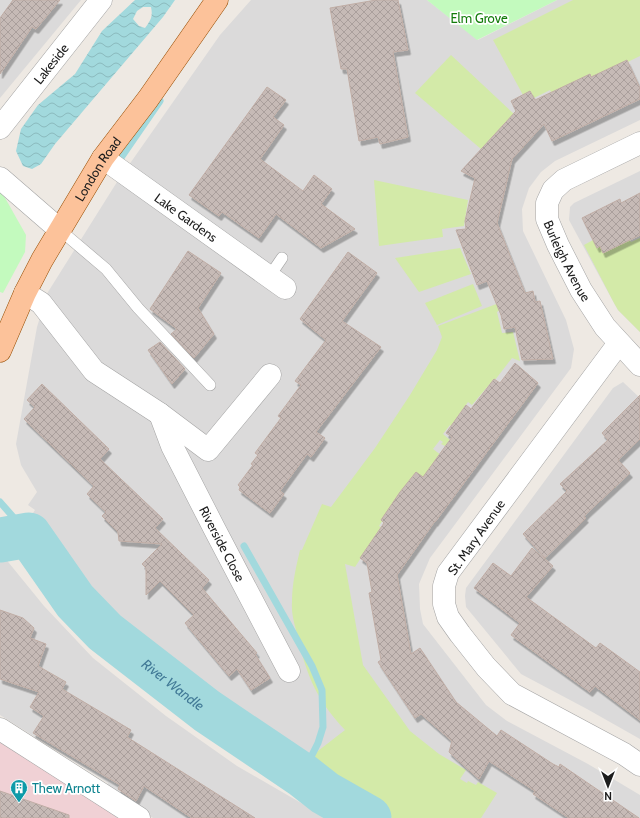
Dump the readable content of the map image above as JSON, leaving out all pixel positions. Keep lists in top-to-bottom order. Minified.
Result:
{"streets":{"main road":["London Road"],"street":["Lakeside","Lake Gardens","Burleigh Avenue","St. Mary Avenue","Riverside Close"]},"crossings":[["London Road","Lake Gardens"],["Burleigh Avenue","St. Mary Avenue"]],"water":["River Wandle"],"parks":["Elm Grove"],"places":{"building":["Thew Arnott"]},"north":"bottom"}
